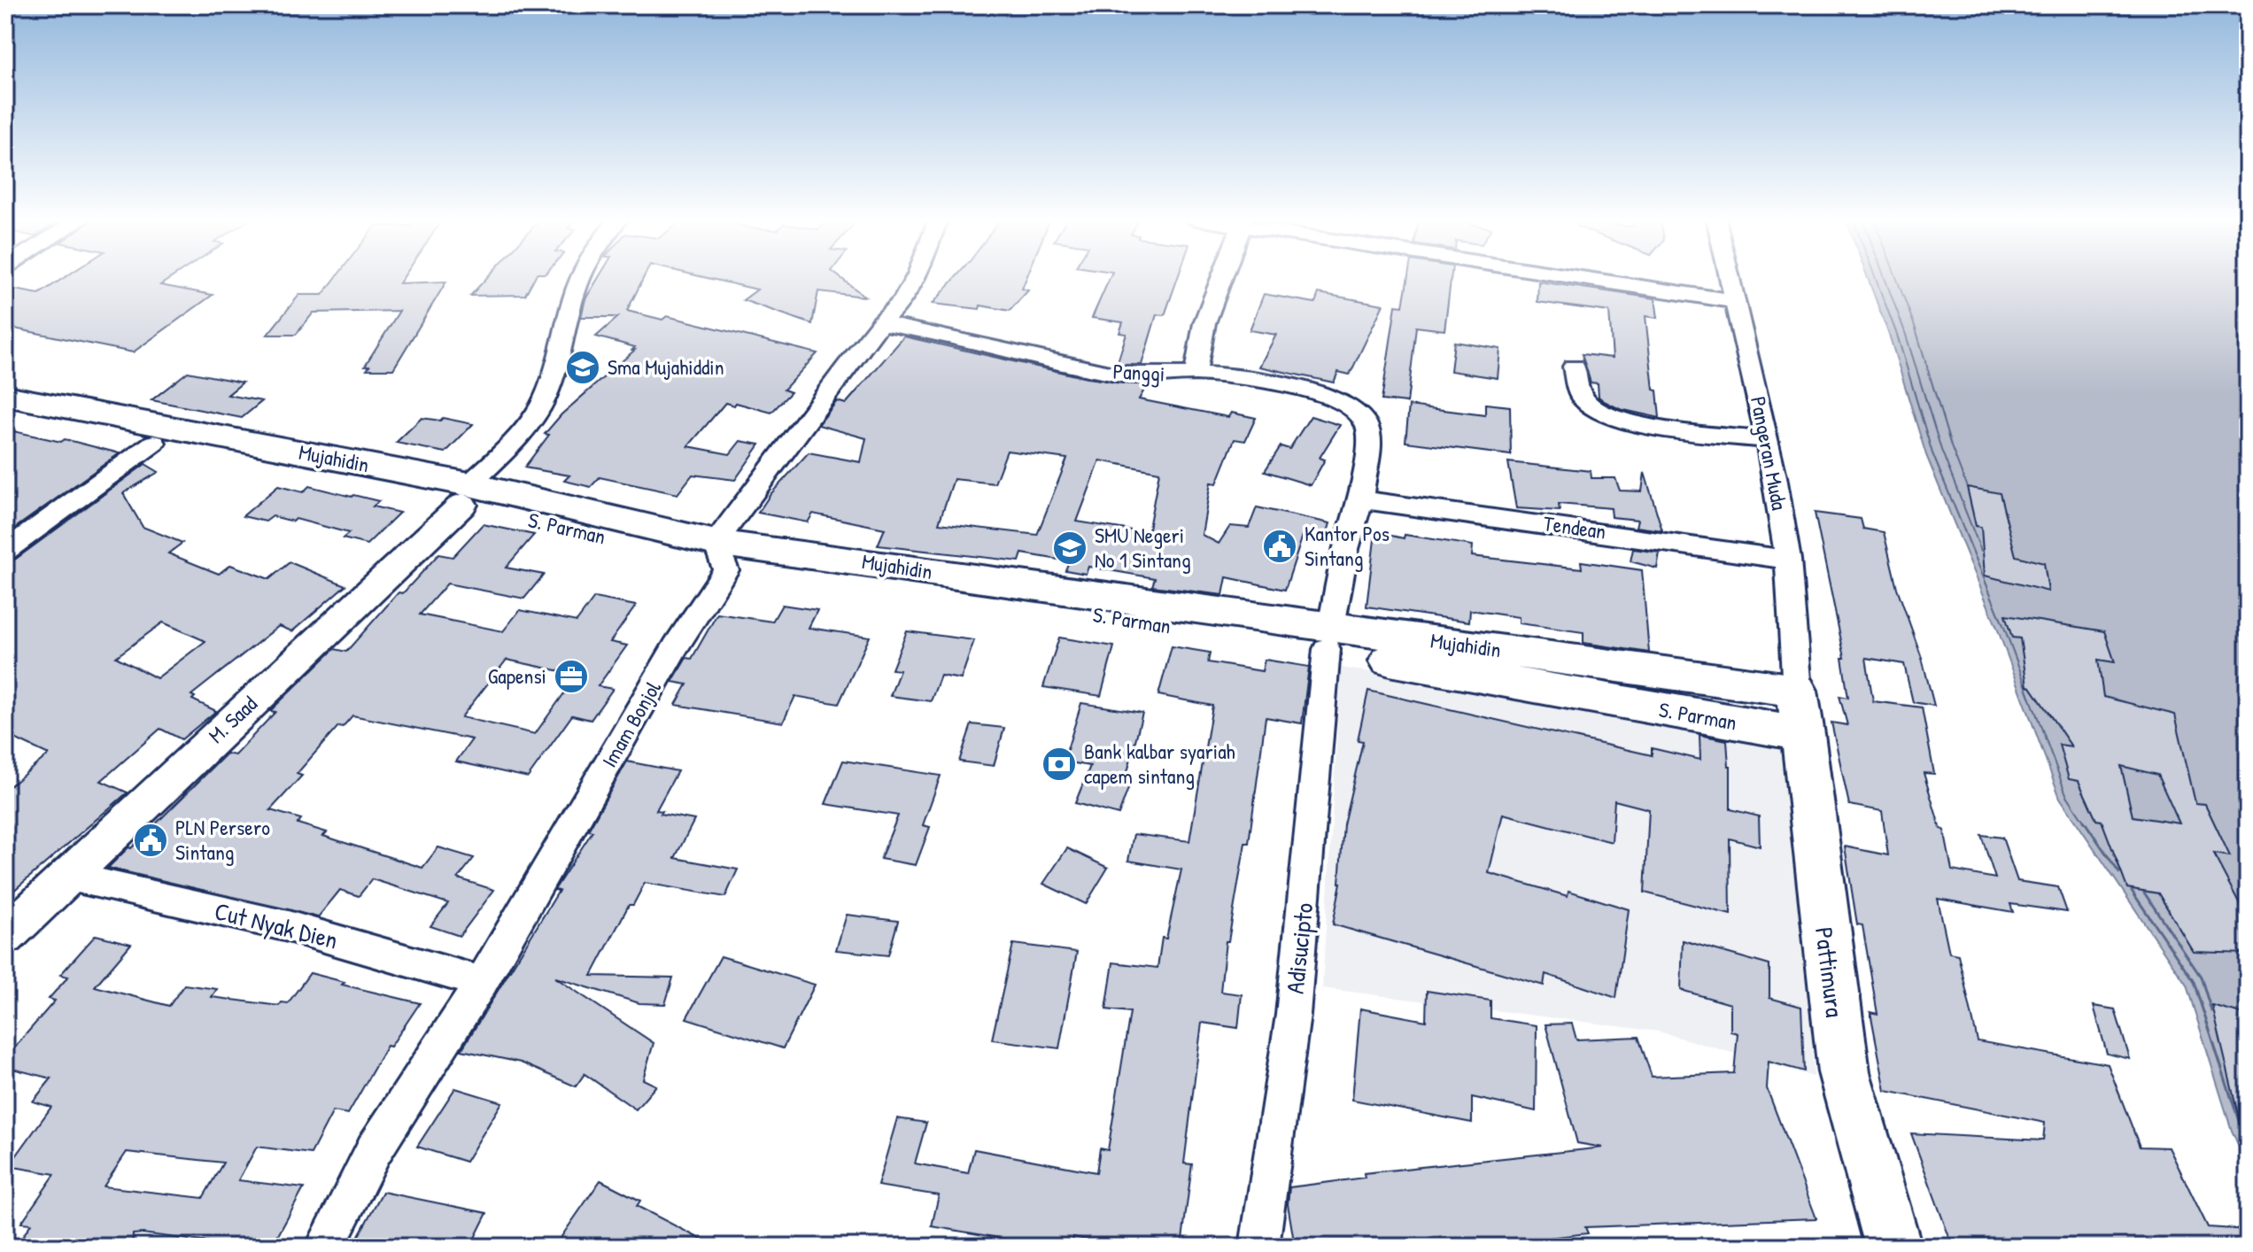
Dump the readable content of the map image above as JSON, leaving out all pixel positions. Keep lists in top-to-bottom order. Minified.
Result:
{"streets":{"main road":["Mujahidin","S. Parman","Pattimura"],"street":["Panggi","Pangeran Muda","Tendean","M. Saad","Imam Bonjol","Cut Nyak Dien","Adisucipto"]},"crossings":[["Panggi","Imam Bonjol"],["Panggi","Adisucipto"],["Pangeran Muda","Tendean"],["Pangeran Muda","S. Parman"],["Pangeran Muda","Pattimura"],["Mujahidin","S. Parman"],["Mujahidin","M. Saad"],["Tendean","Adisucipto"],["S. Parman","M. Saad"],["S. Parman","Imam Bonjol"],["S. Parman","Adisucipto"],["S. Parman","Pattimura"],["M. Saad","Cut Nyak Dien"],["Imam Bonjol","Cut Nyak Dien"]],"places":{"school or university":["Sma Mujahiddin","SMU Negeri No 1 Sintang"],"public building":["Kantor Pos Sintang","PLN Persero Sintang"],"office":["Gapensi"],"bank":["Bank kalbar syariah capem sintang"]}}
